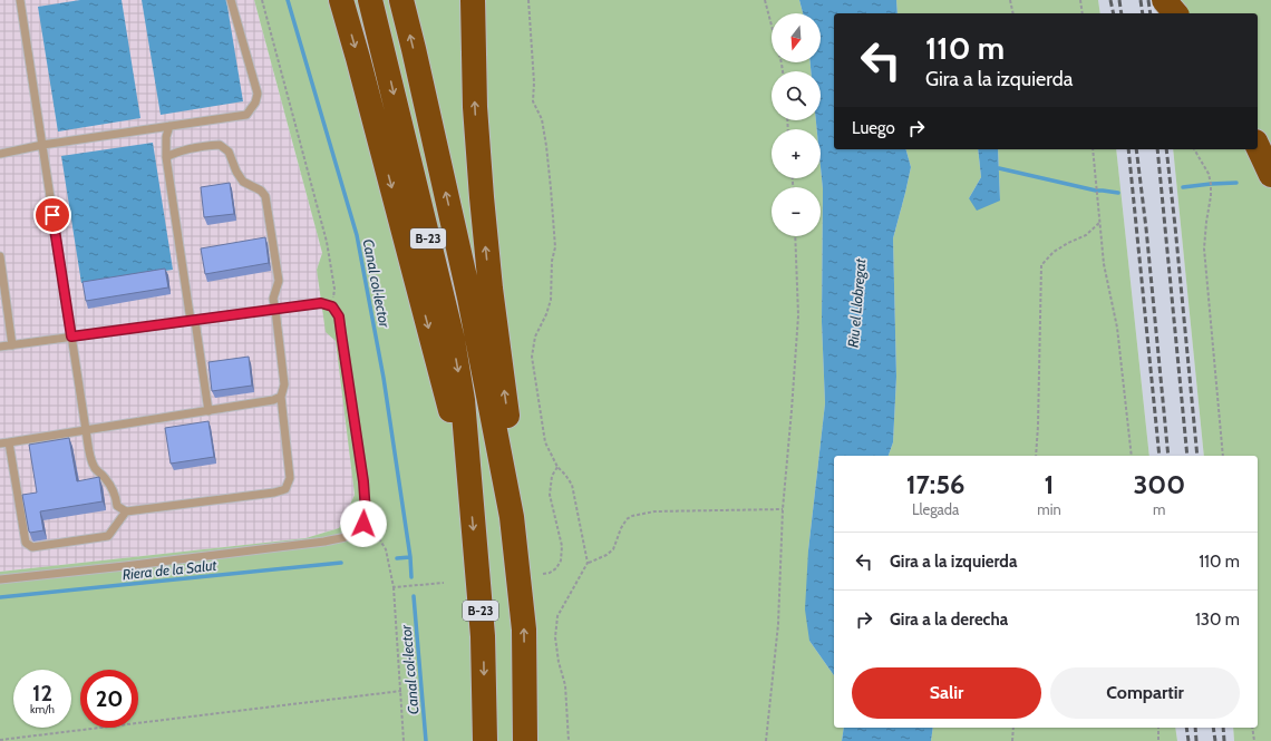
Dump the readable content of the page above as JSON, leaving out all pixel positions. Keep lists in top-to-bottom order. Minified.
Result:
{"streets":{"highway":["B-23"]},"water":["Canal col·lector","Riu el Llobregat","Riera de la Salut"],"north":"bottom","page":{"map_buttons":["+","−"],"turn":["110 m","Gira a la izquierda"],"then":"Luego","eta":["17:56","Llegada","1","min","300","m"],"list":[{"name":"Gira a la izquierda","value":"110 m"},{"name":"Gira a la derecha","value":"130 m"}],"buttons":["Salir","Compartir"],"speed":"12 km/h","limit":"20"}}
